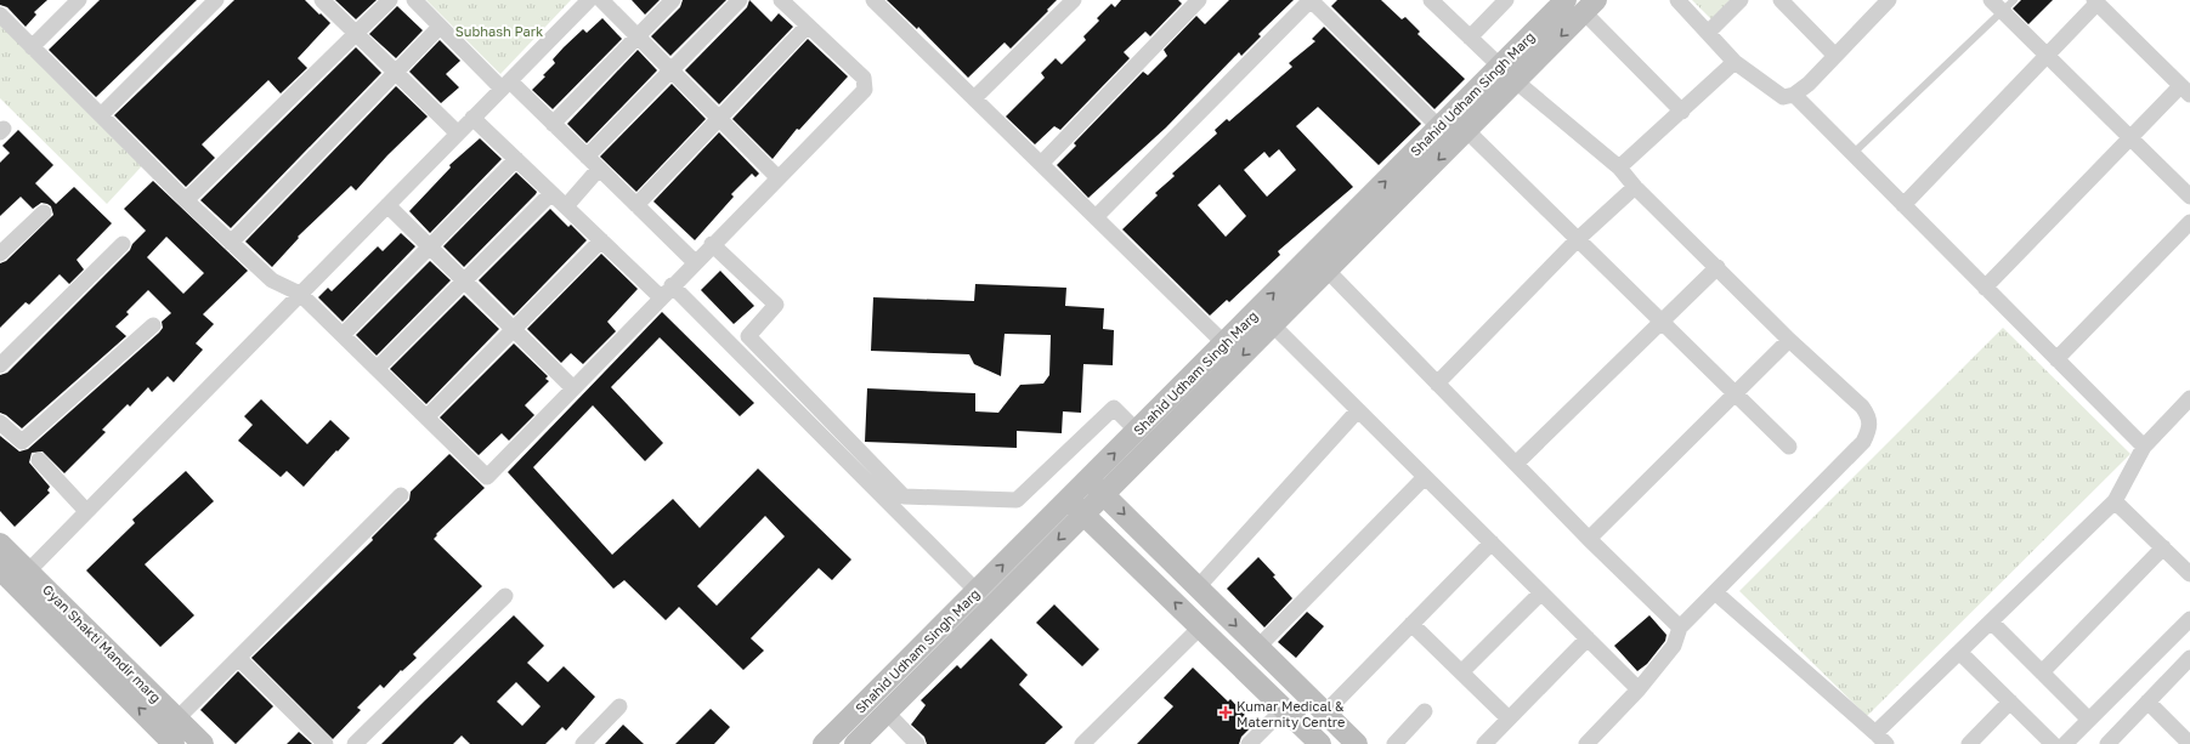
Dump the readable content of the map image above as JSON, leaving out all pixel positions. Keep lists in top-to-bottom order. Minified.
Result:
{"streets":{"street":["Shahid Udham Singh Marg","Gyan Shakti Mandir marg"]},"parks":["Subhash Park"],"places":{"health":["Kumar Medical & Maternity Centre"]}}
